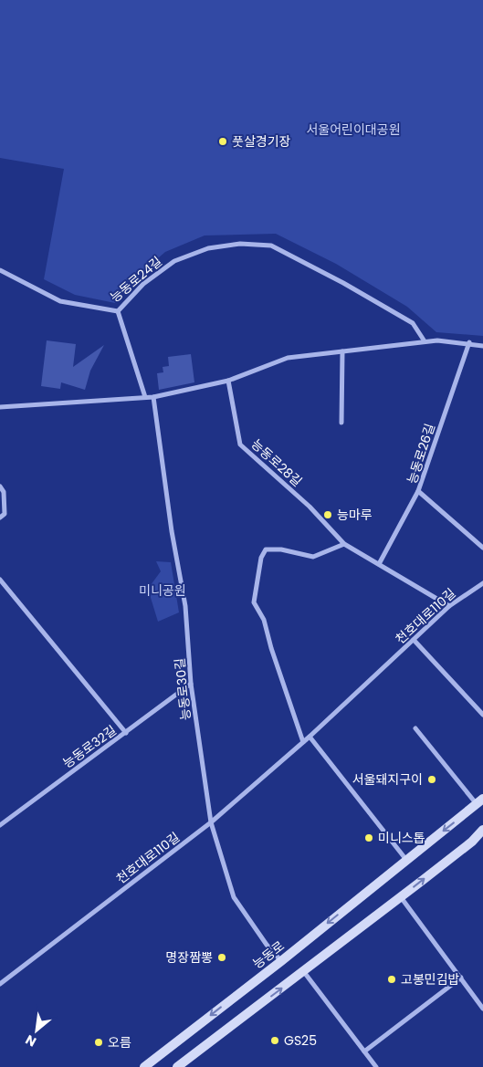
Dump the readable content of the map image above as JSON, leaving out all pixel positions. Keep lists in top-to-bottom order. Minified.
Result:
{"streets":{"main road":["능동로"],"street":["능동로24길","능동로26길","능동로28길","천호대로110길","능동로30길","능동로32길"]},"crossings":[["능동로28길","천호대로110길"],["천호대로110길","능동로30길"],["능동로30길","능동로32길"],["능동로30길","능동로"]],"one_way":["능동로"],"parks":["서울어린이대공원","미니공원"],"places":["풋살경기장","능마루","서울돼지구이","미니스톱","명장짬뽕","고봉민김밥","GS25","오름"],"north":"bottom left"}
